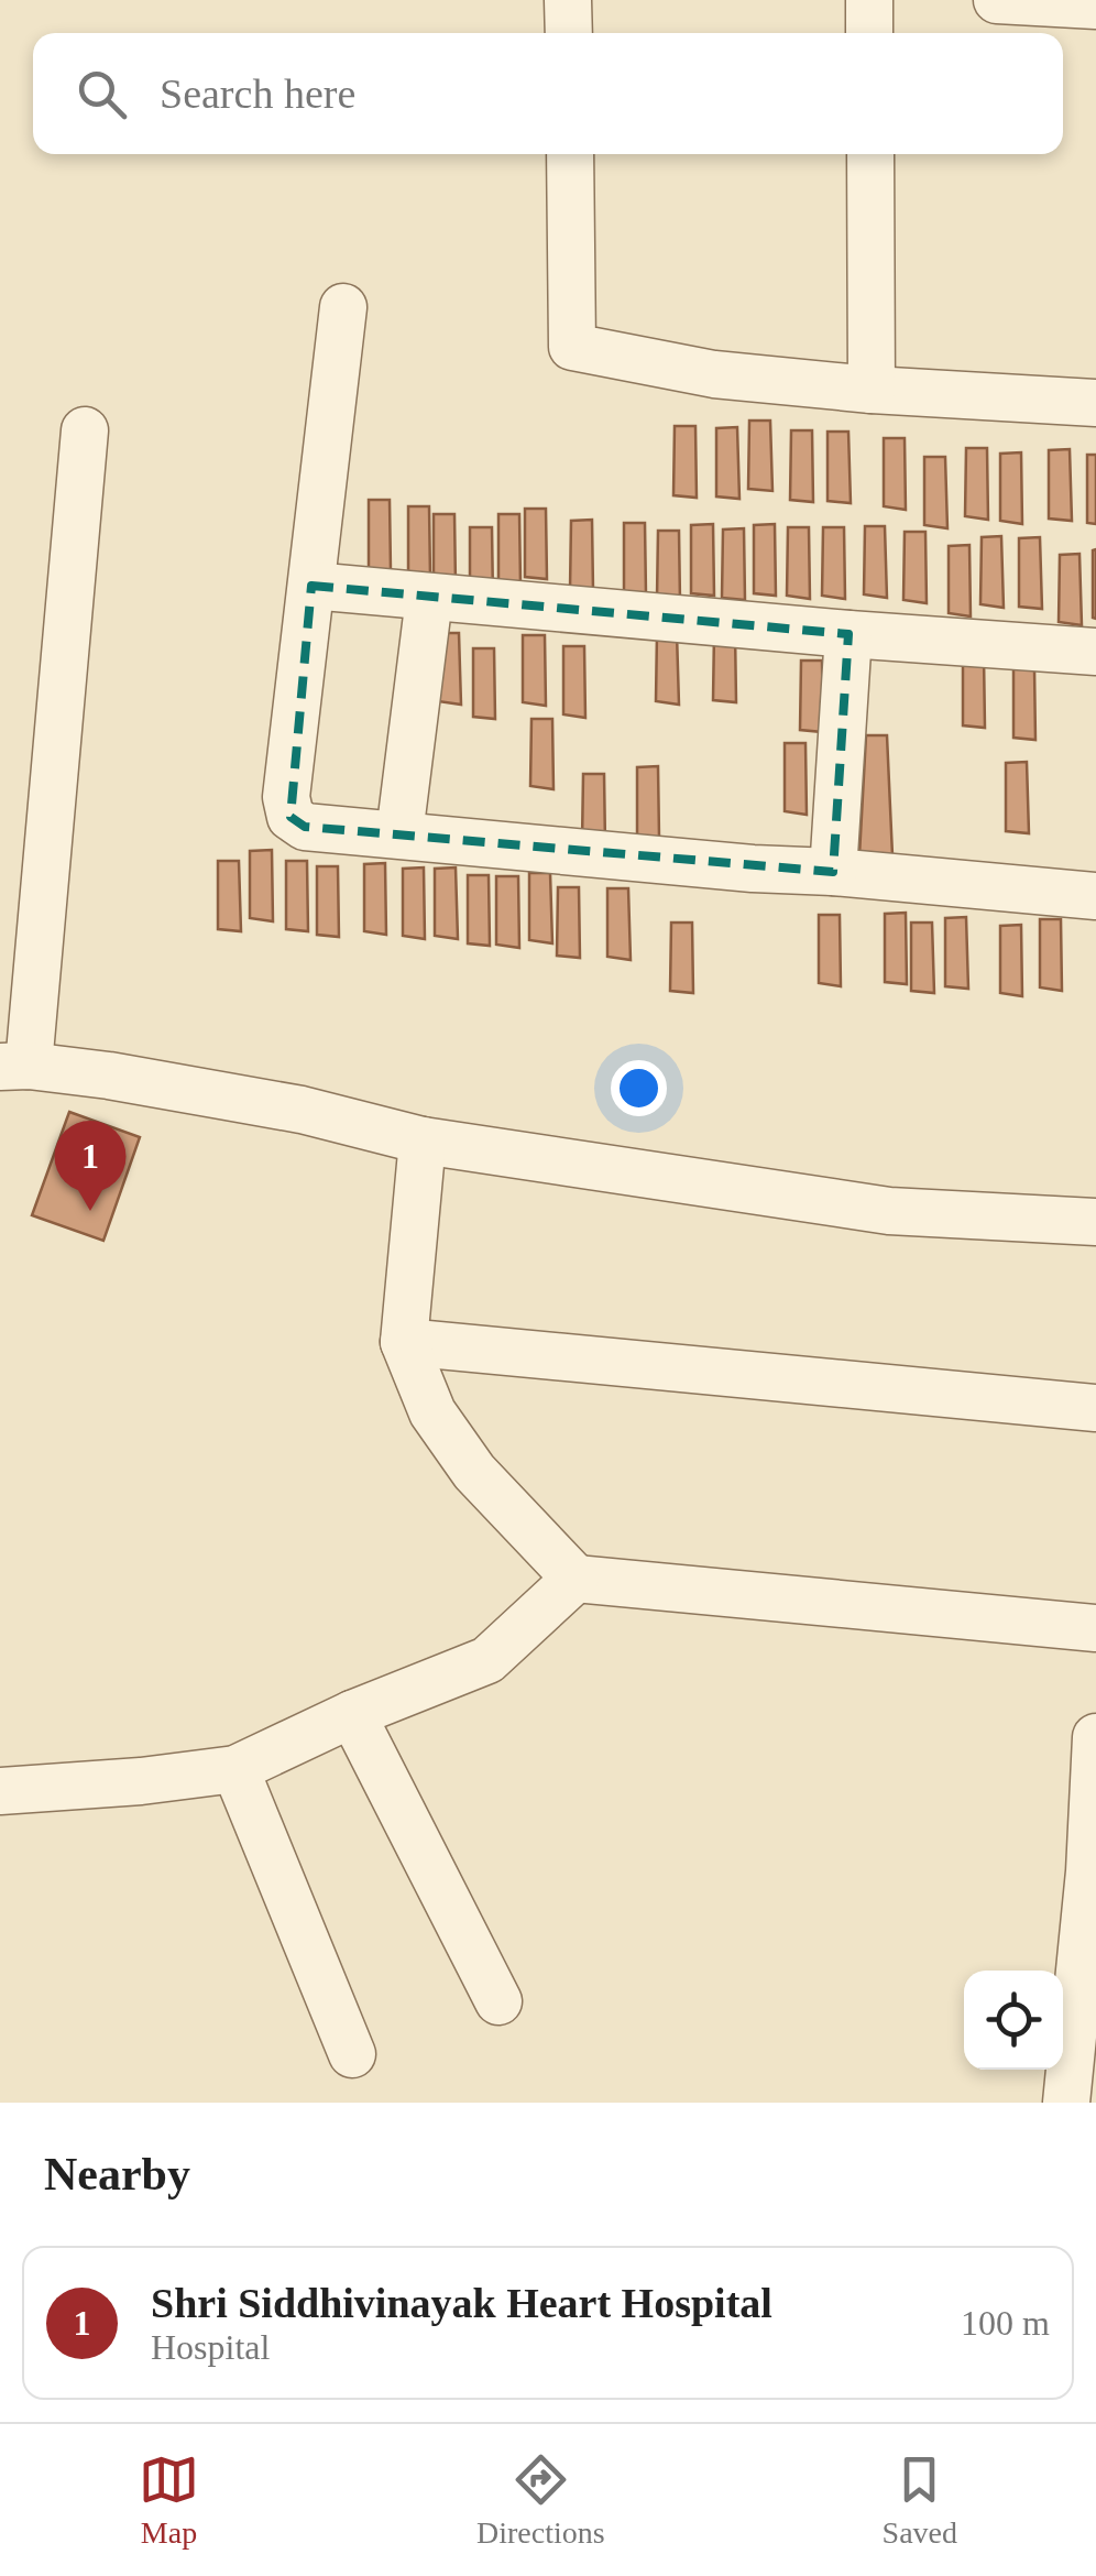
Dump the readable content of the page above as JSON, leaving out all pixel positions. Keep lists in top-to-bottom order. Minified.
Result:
{"page":{"search":"Search here","pins":"1","heading":"Nearby","list":[{"mark":"1","name":"Shri Siddhivinayak Heart Hospital","note":"Hospital","value":"100 m"}],"nav":["Map","Directions","Saved"]}}
